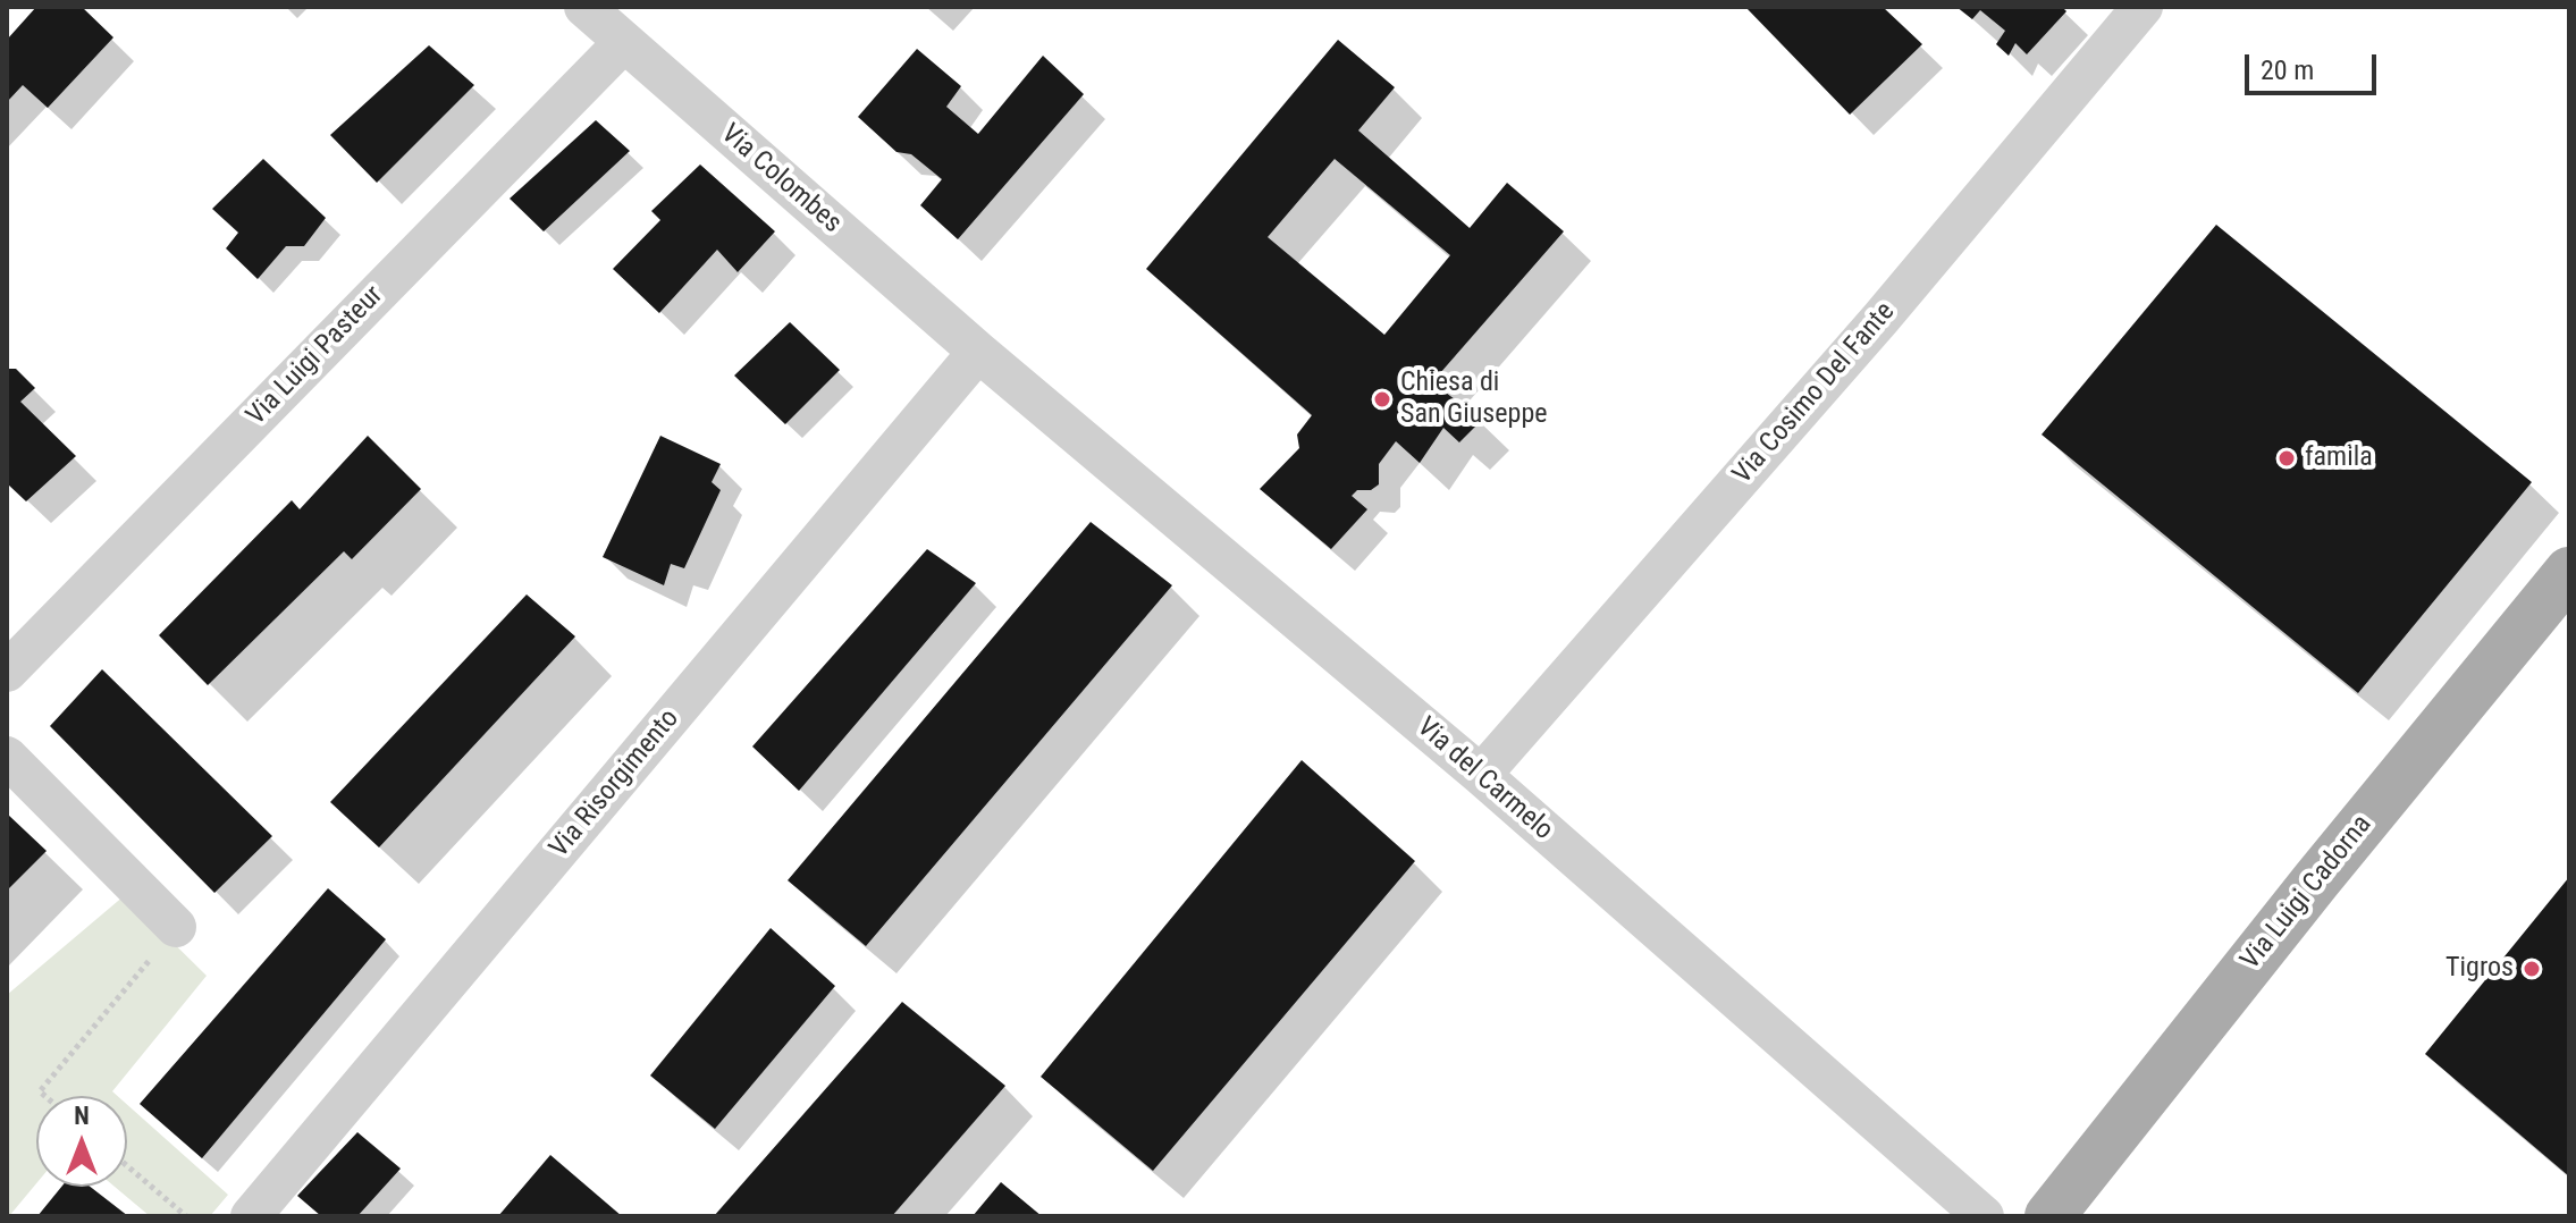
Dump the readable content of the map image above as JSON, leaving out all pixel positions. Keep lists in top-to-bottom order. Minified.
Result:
{"streets":{"main road":["Via Luigi Cadorna"],"street":["Via Colombes","Via Luigi Pasteur","Via Cosimo Del Fante","Via del Carmelo","Via Risorgimento"]},"crossings":[["Via Colombes","Via Luigi Pasteur"],["Via Colombes","Via del Carmelo"],["Via Colombes","Via Risorgimento"],["Via Cosimo Del Fante","Via del Carmelo"],["Via del Carmelo","Via Risorgimento"]],"places":["Chiesa di San Giuseppe","famila","Tigros"],"scale_bar":"20 m","north":"top"}
